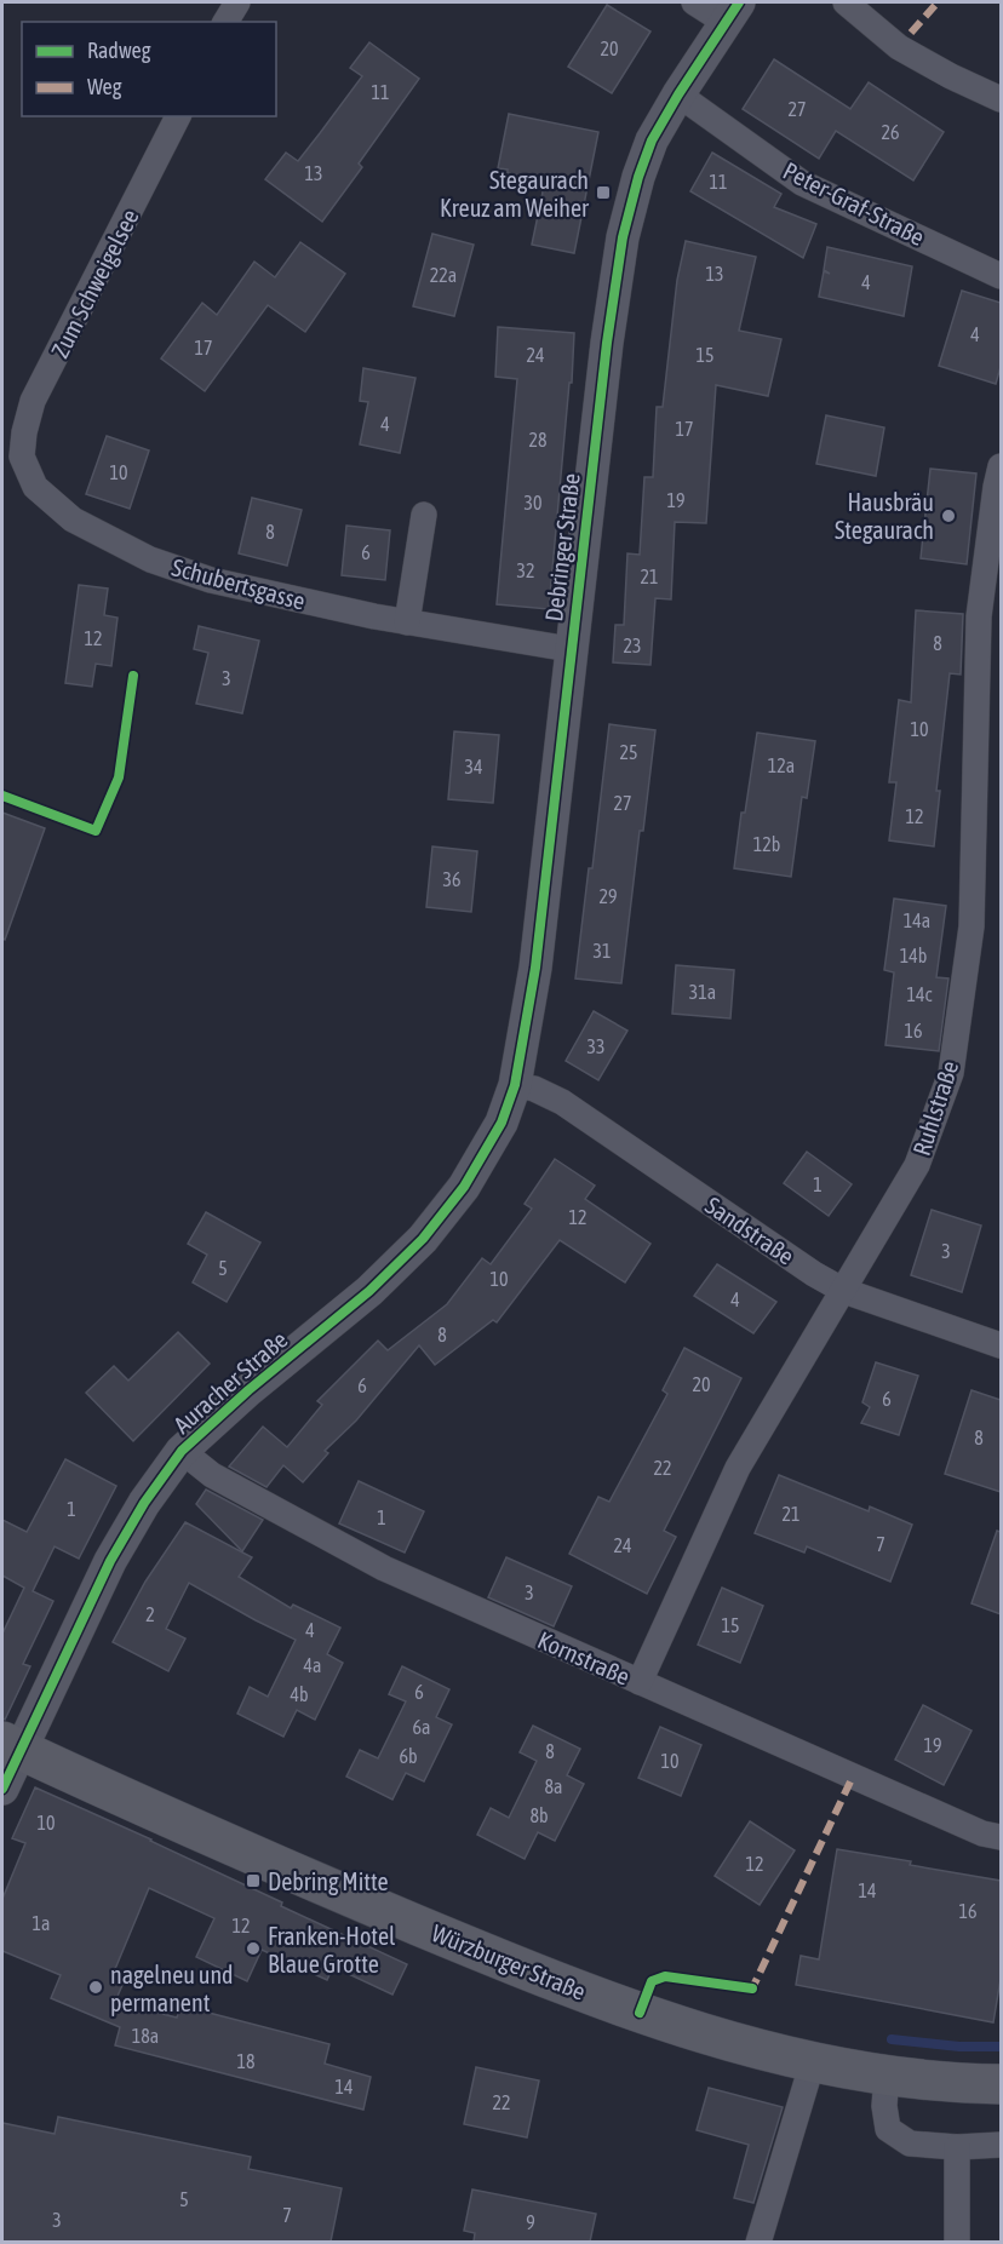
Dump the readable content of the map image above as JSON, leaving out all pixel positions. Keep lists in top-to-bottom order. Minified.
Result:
{"streets":{"main road":["Würzburger Straße"],"street":["Peter-Graf-Straße","Zum Schweigelsee","Debringer Straße","Schubertsgasse","Ruhlstraße","Sandstraße","Auracher Straße","Kornstraße"]},"crossings":[["Peter-Graf-Straße","Debringer Straße"],["Zum Schweigelsee","Schubertsgasse"],["Debringer Straße","Schubertsgasse"],["Debringer Straße","Sandstraße"],["Debringer Straße","Auracher Straße"],["Ruhlstraße","Sandstraße"],["Ruhlstraße","Kornstraße"],["Auracher Straße","Kornstraße"],["Auracher Straße","Würzburger Straße"]],"places":{"transit":["Stegaurach Kreuz am Weiher","Debring Mitte"],"other":["Hausbräu Stegaurach","Franken-Hotel Blaue Grotte","nagelneu und permanent"]},"house_numbers":["20","11","27","26","13","11","13","22a","4","4","17","24","15","4","17","28","10","19","30","8","6","32","21","12","8","23","3","10","25","12a","34","27","12","12b","36","29","14a","31","14b","31a","14c","16","33","1","12","3","5","10","4","8","20","6","6","8","22","1","21","1","7","24","3","2","15","4","4a","6","4b","6a","19","8","6b","10","8a","8b","10","12","14","16","1a","12","18a","18","14","22","5","7","3","9"],"legend":["Radweg","Weg"]}
